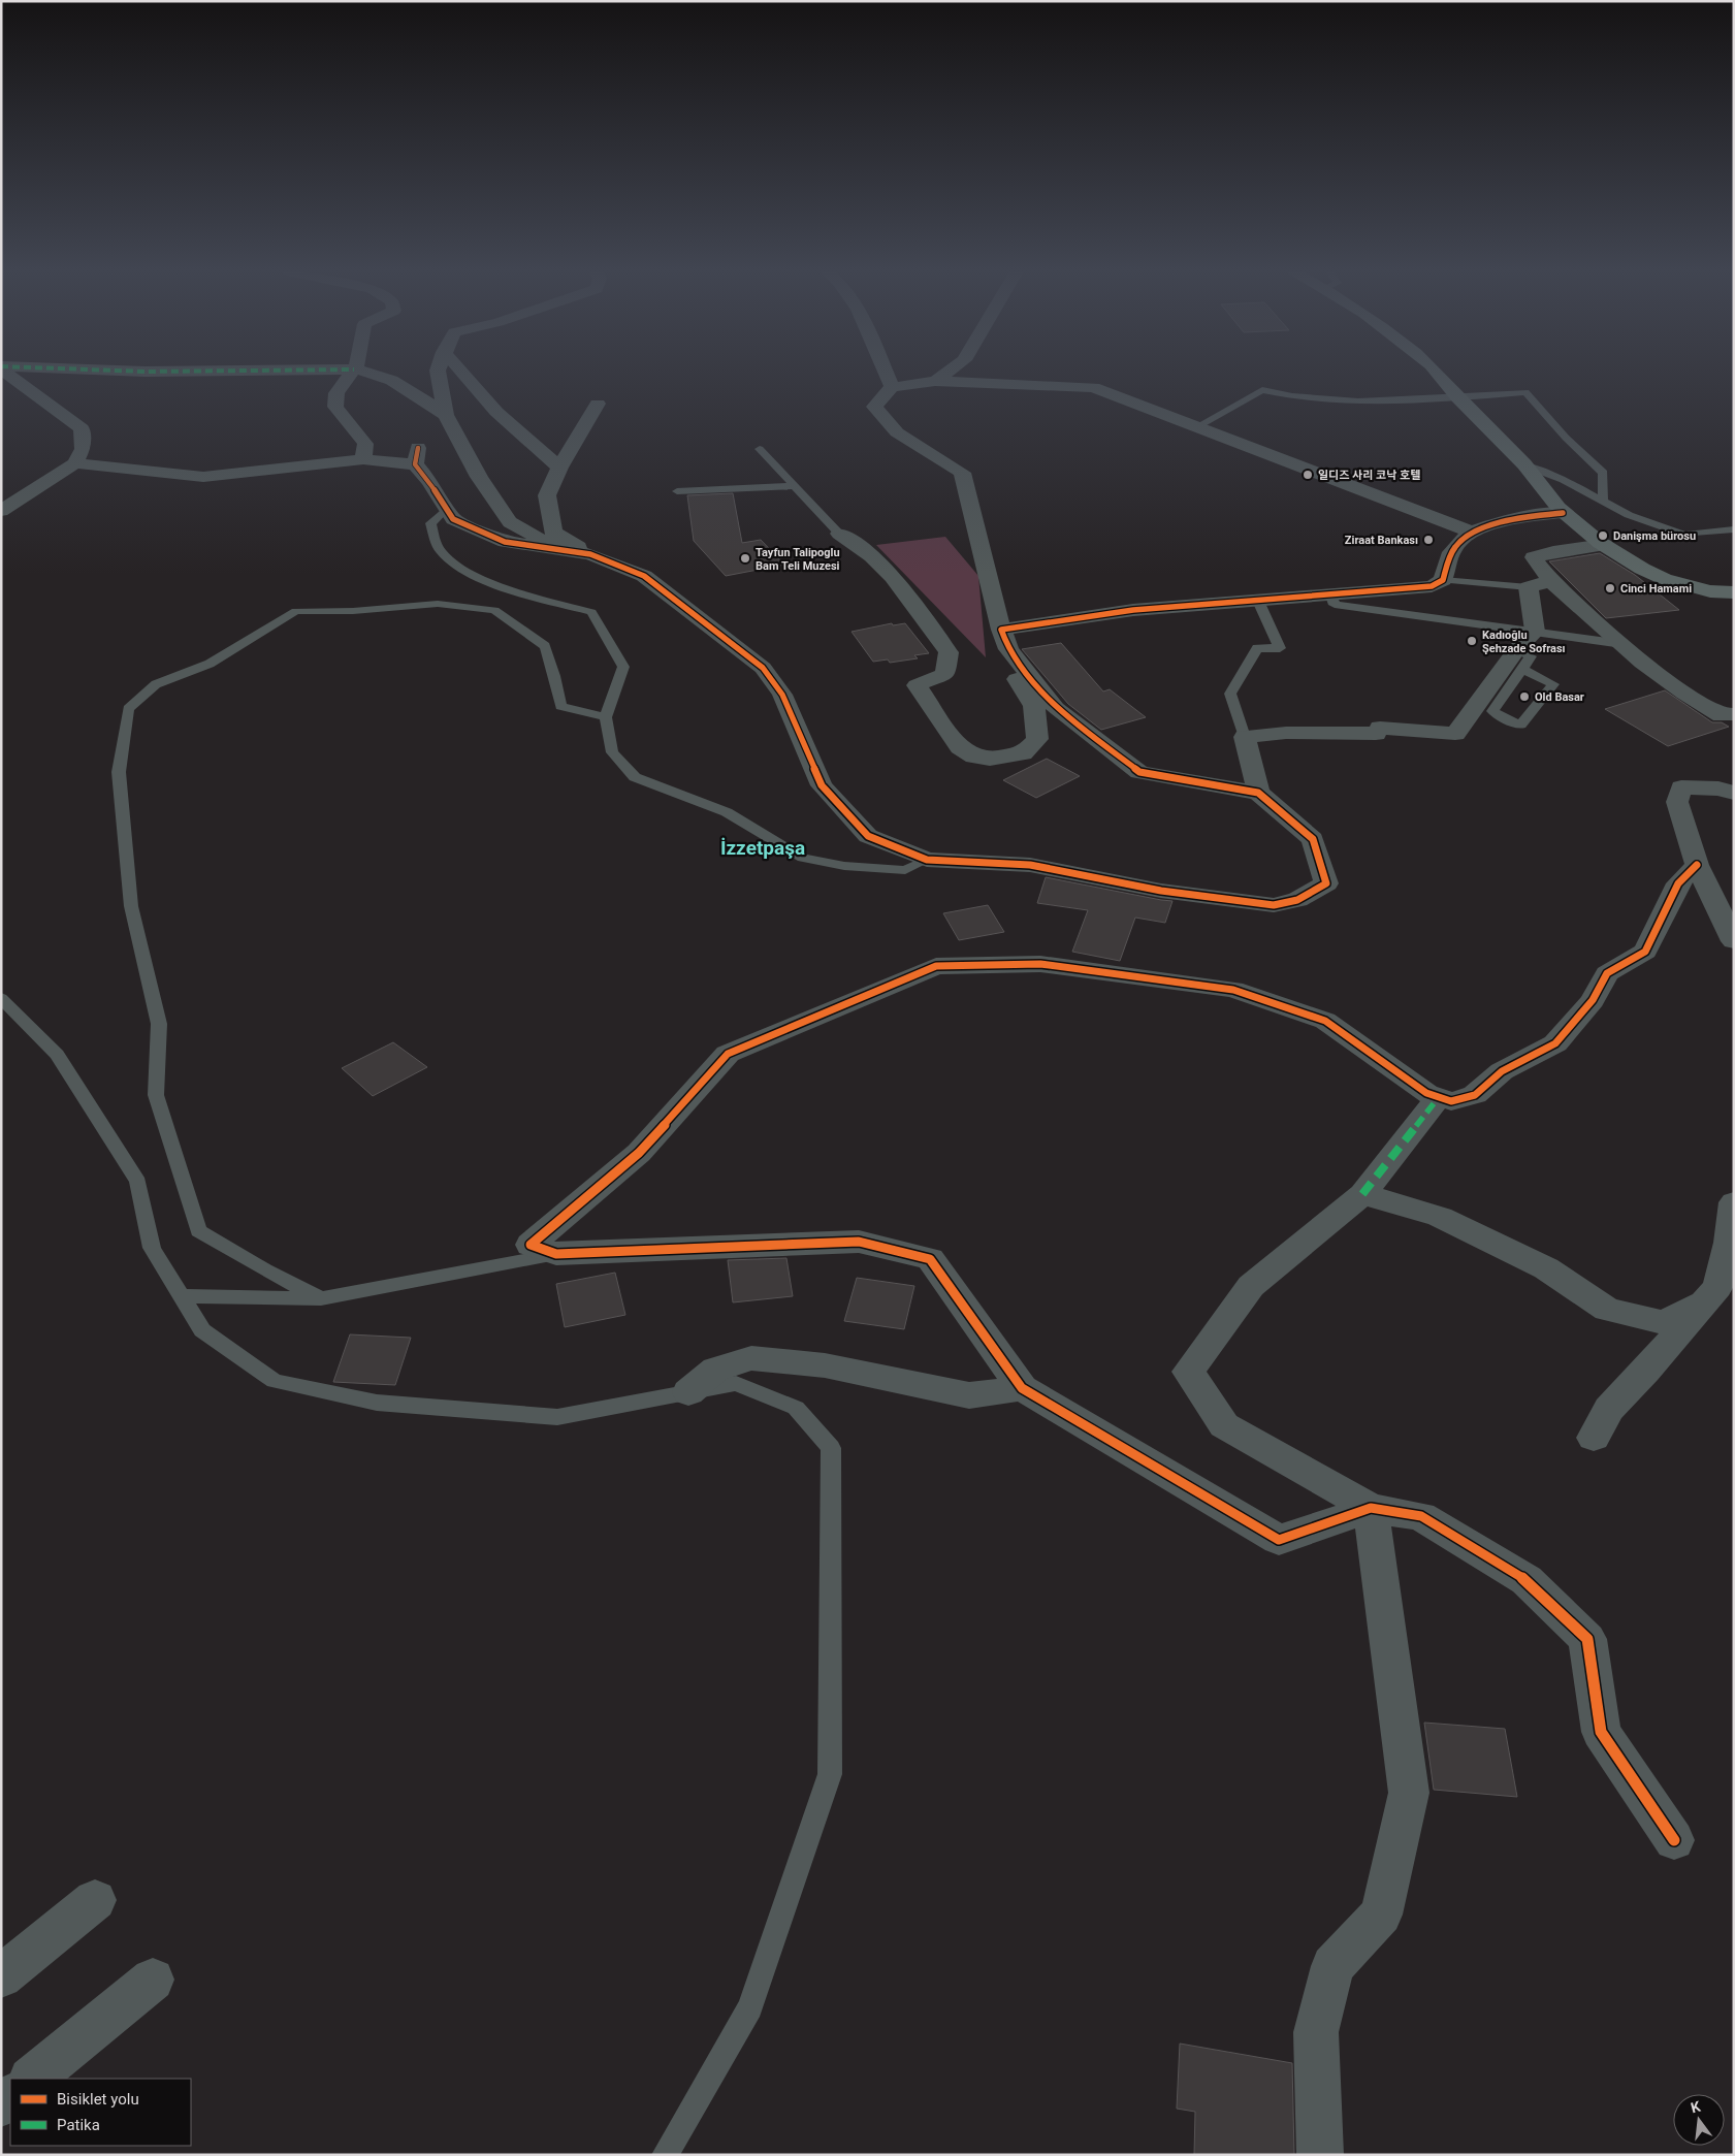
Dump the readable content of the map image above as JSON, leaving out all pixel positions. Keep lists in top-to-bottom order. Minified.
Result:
{"districts":["İzzetpaşa"],"places":["일디즈 사리 코낙 호텔","Danişma bürosu","Ziraat Bankası","Tayfun Talipoglu Bam Teli Muzesi","Cinci Hamami","Kadıoğlu Şehzade Sofrası","Old Basar"],"legend":["Bisiklet yolu","Patika"],"north":"top"}
